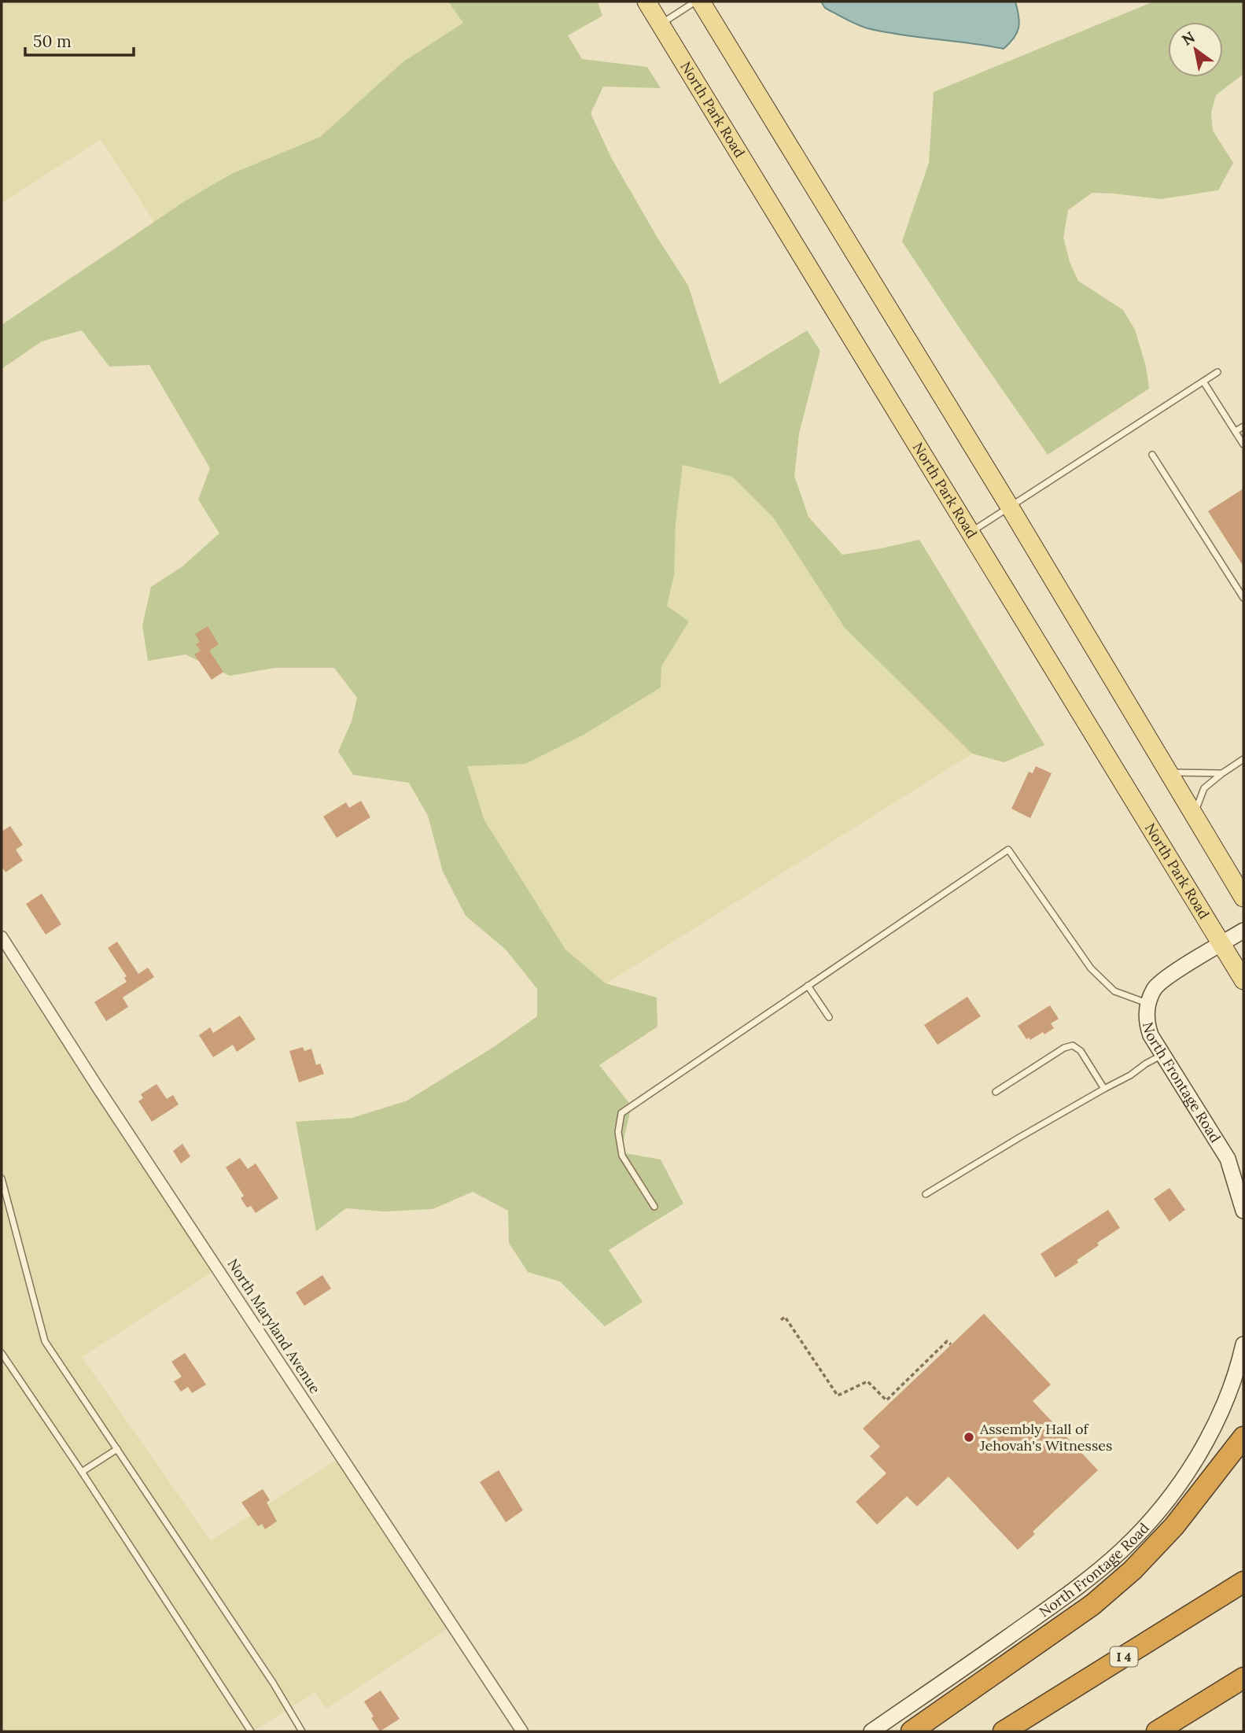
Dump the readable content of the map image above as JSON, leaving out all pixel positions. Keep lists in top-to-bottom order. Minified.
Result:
{"streets":{"highway":["I 4"],"main road":["North Park Road"],"street":["North Frontage Road","North Maryland Avenue"]},"crossings":[["North Park Road","North Frontage Road"]],"places":["Assembly Hall of Jehovah's Witnesses"],"scale_bar":"50 m","north":"top left"}
